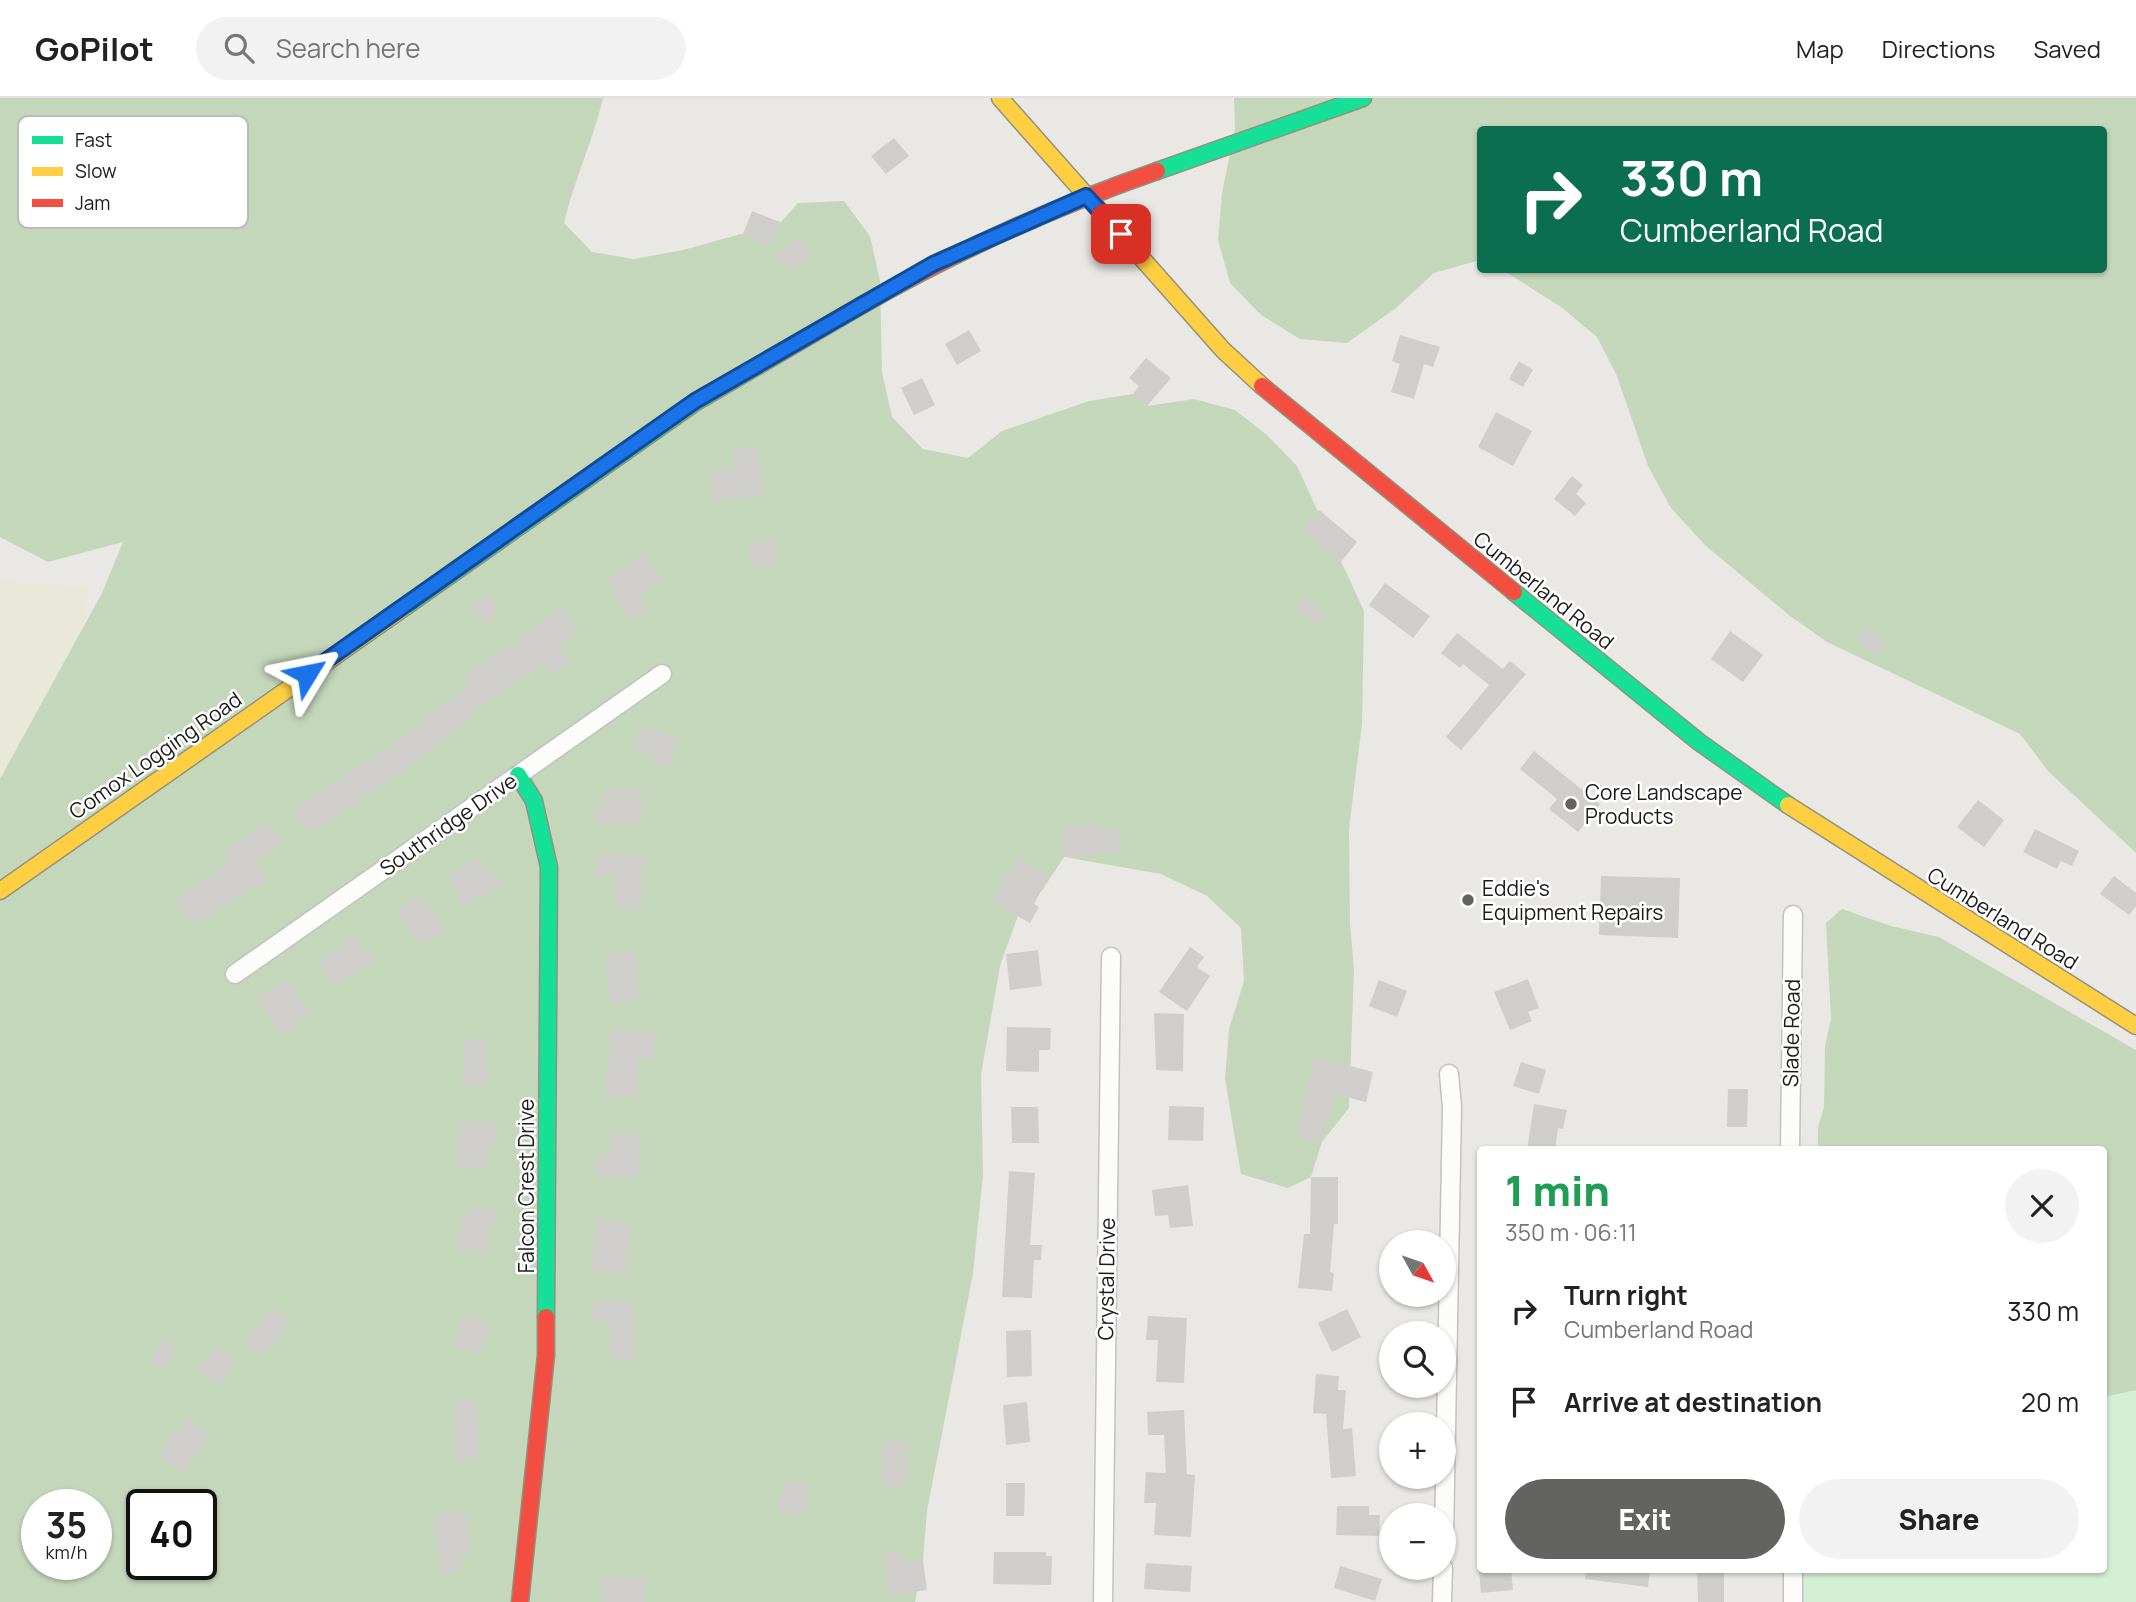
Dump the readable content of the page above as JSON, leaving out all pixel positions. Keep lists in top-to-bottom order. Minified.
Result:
{"streets":{"street":["Cumberland Road","Comox Logging Road","Southridge Drive","Slade Road","Falcon Crest Drive","Crystal Drive"]},"crossings":[["Cumberland Road","Comox Logging Road"],["Southridge Drive","Falcon Crest Drive"]],"places":["Core Landscape Products","Eddie's Equipment Repairs"],"legend":["Fast","Slow","Jam"],"north":"bottom right","page":{"header":"GoPilot","search":"Search here","nav":["Map","Directions","Saved"],"turn":["330 m","Cumberland Road"],"heading":["1 min","350 m · 06:11"],"map_buttons":["+","−"],"list":[{"name":"Turn right","note":"Cumberland Road","value":"330 m"},{"name":"Arrive at destination","value":"20 m"}],"buttons":["Exit","Share"],"speed":"35 km/h","limit":"40"}}
